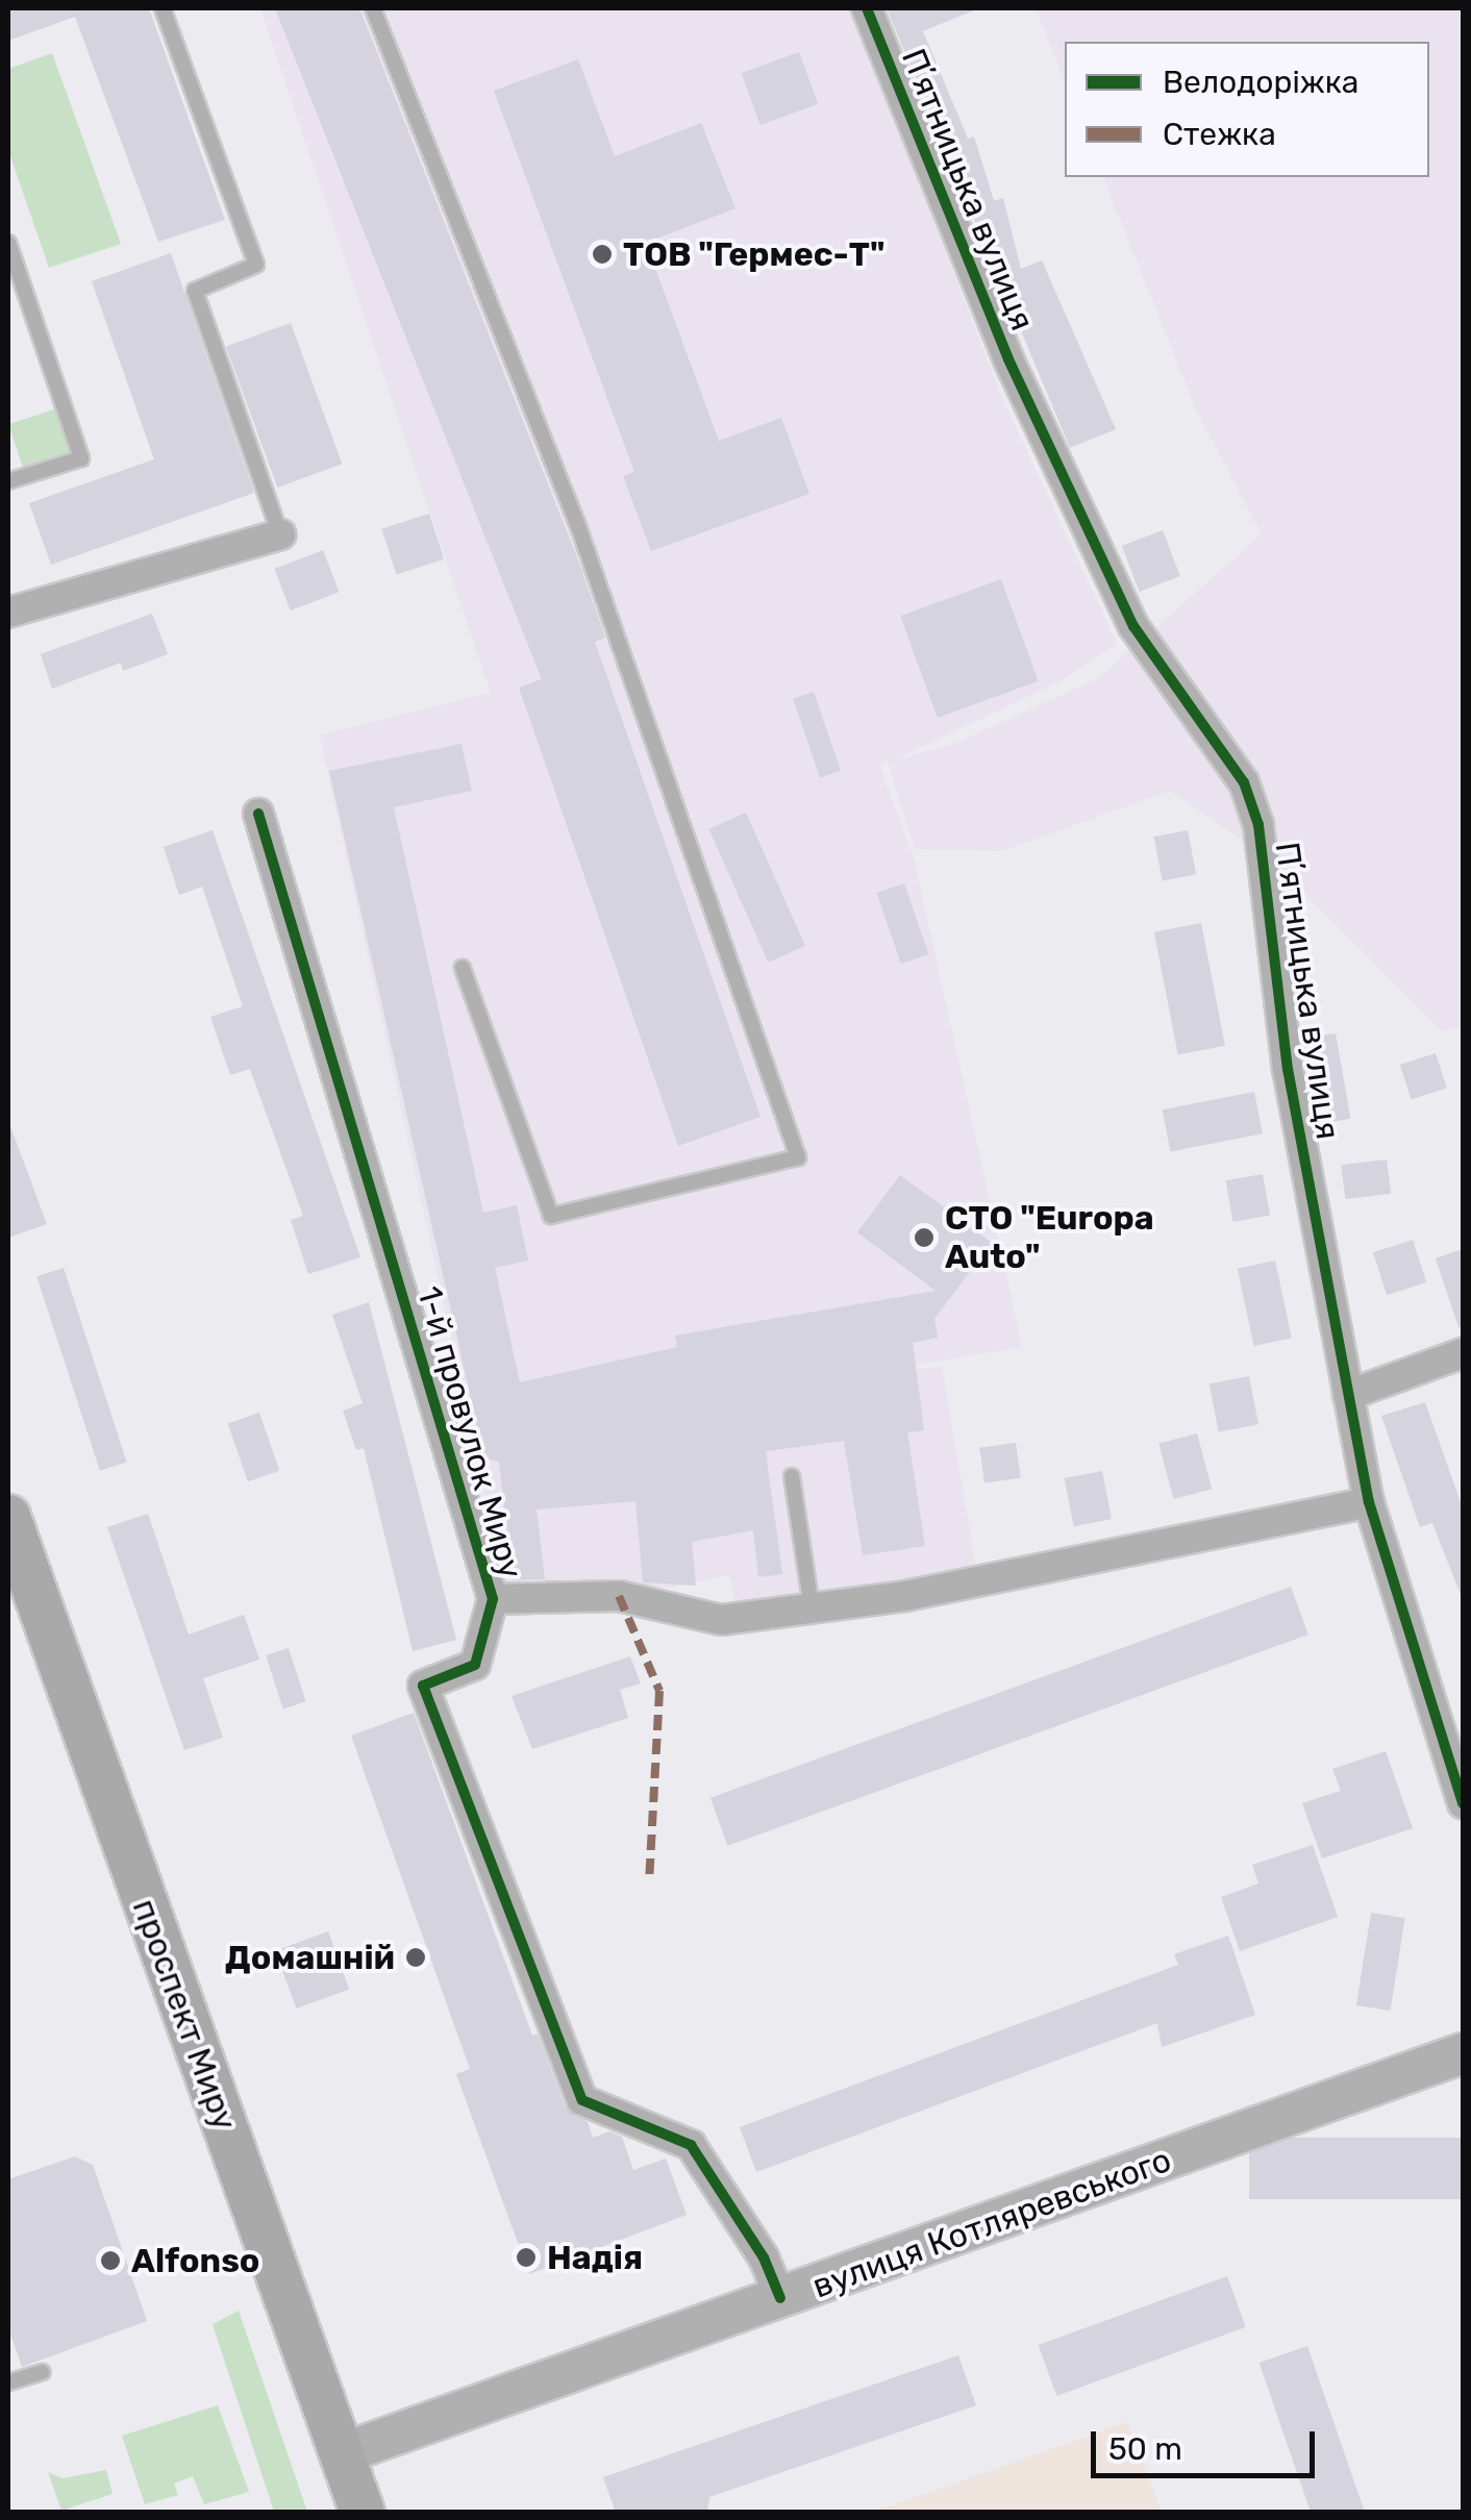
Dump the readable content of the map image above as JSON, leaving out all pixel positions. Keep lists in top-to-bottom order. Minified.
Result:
{"streets":{"main road":["проспект Миру"],"street":["Пʼятницька вулиця","1-й провулок Миру","вулиця Котляревського"]},"crossings":[["Пʼятницька вулиця","1-й провулок Миру"],["1-й провулок Миру","вулиця Котляревського"],["проспект Миру","вулиця Котляревського"]],"places":["ТОВ \"Гермес-Т\"","СТО \"Europa Auto\"","Домашній","Надія","Alfonso"],"legend":["Велодоріжка","Стежка"],"scale_bar":"50 m"}
